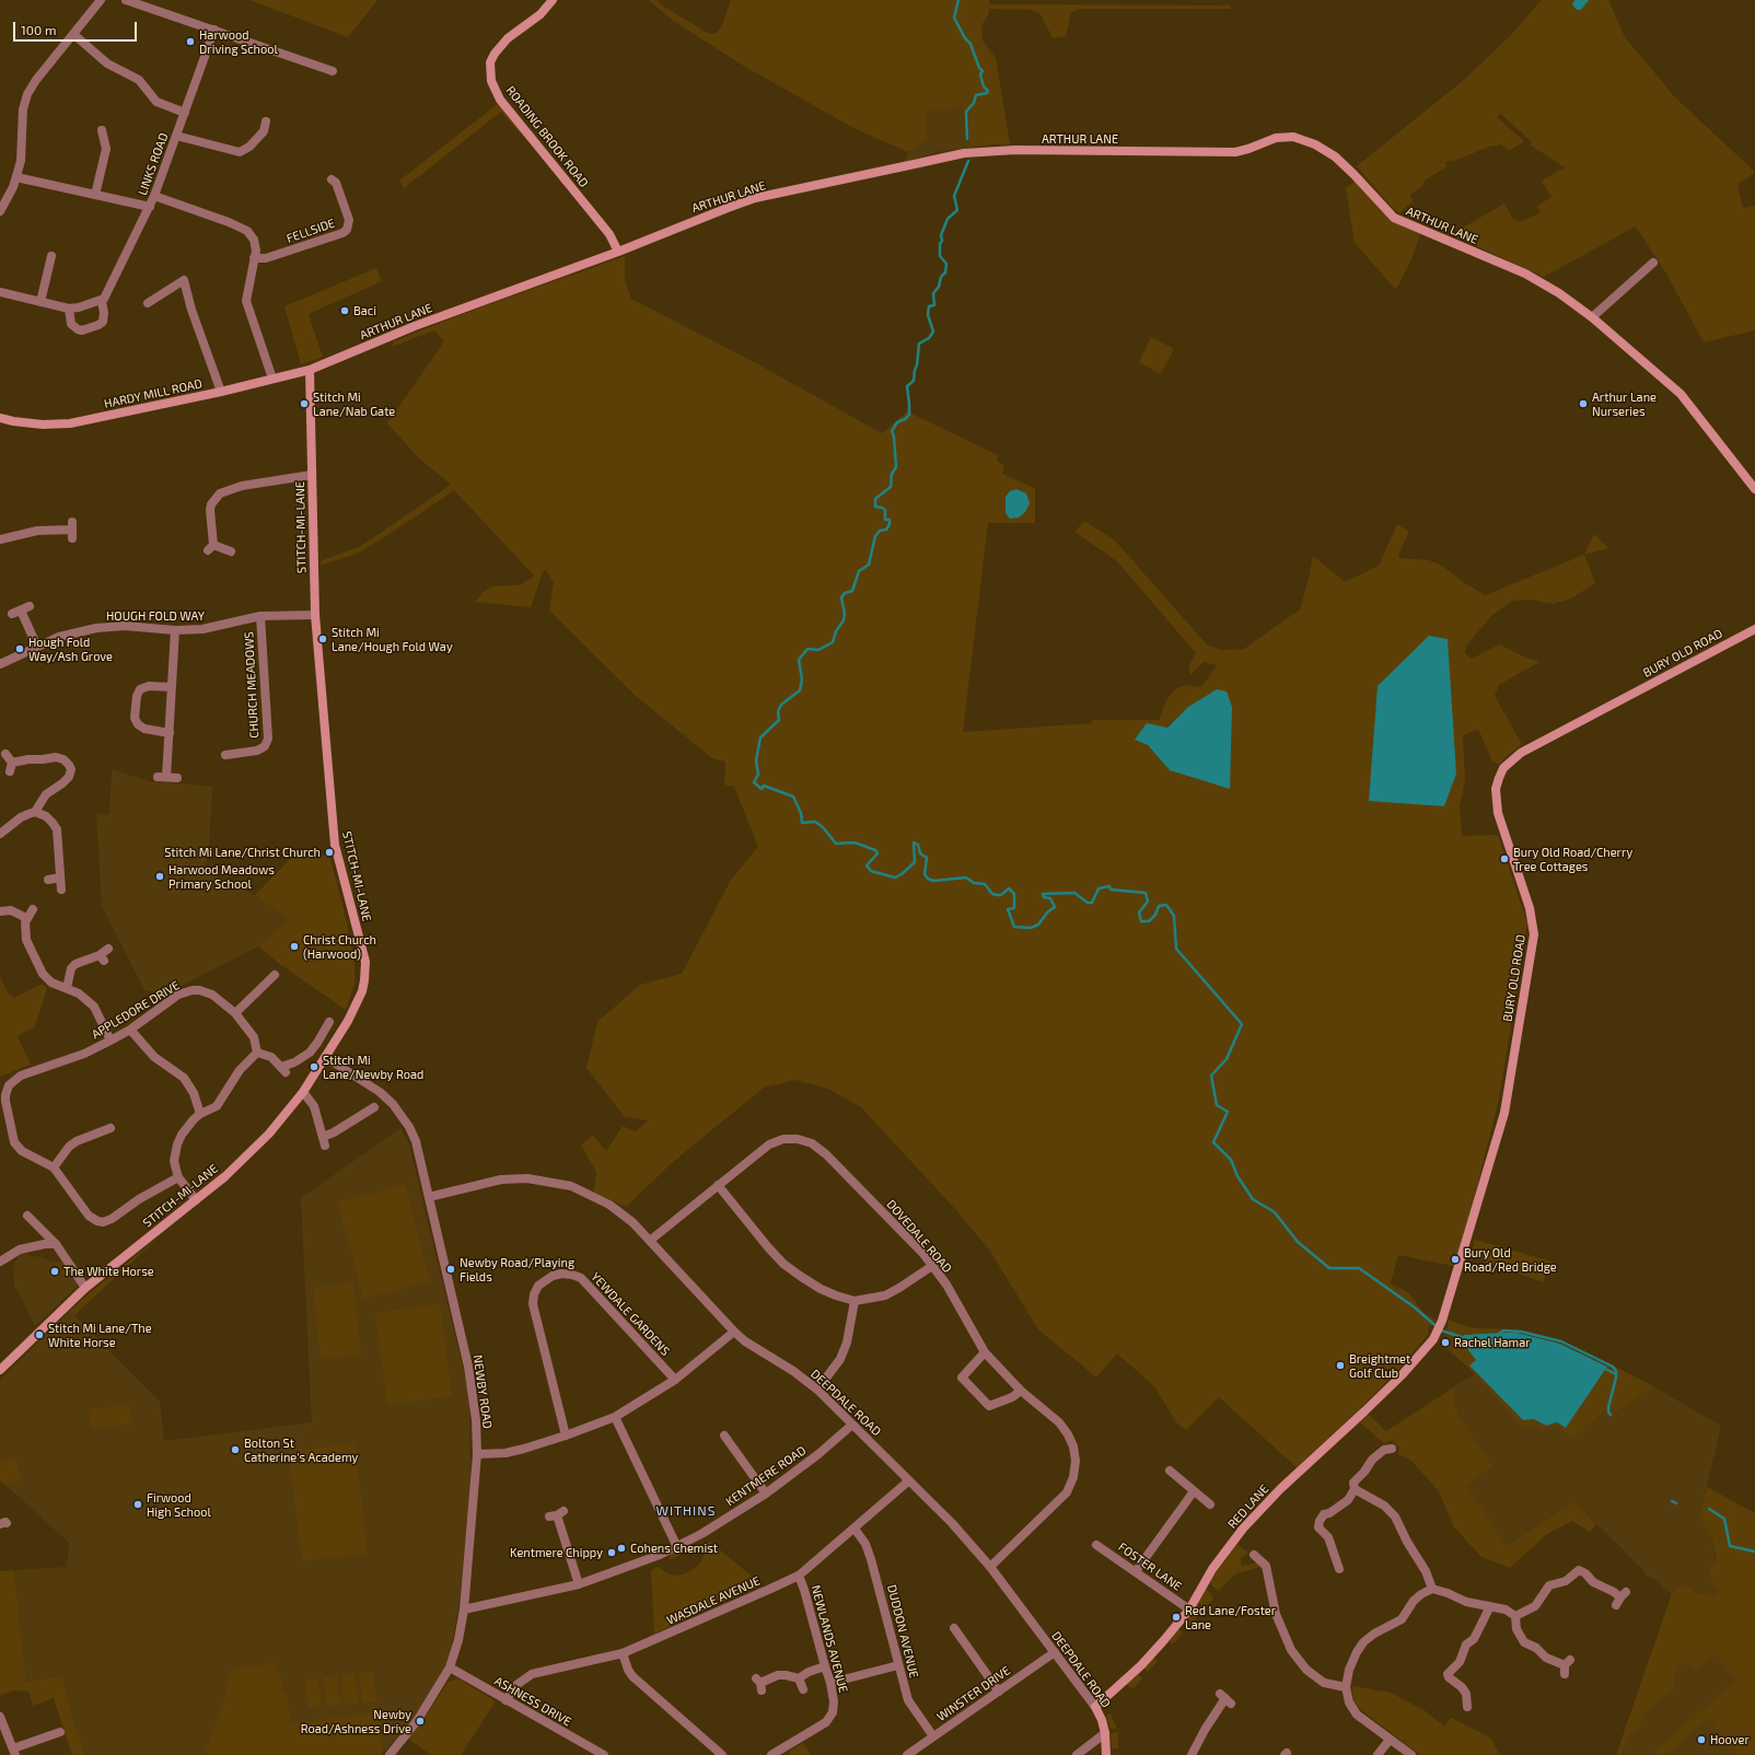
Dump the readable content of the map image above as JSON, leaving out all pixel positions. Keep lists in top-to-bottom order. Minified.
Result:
{"streets":{"street":["ROADING BROOK ROAD","ARTHUR LANE","LINKS ROAD","FELLSIDE","HARDY MILL ROAD","STITCH-MI-LANE","HOUGH FOLD WAY","BURY OLD ROAD","CHURCH MEADOWS","APPLEDORE DRIVE","DOVEDALE ROAD","YEWDALE GARDENS","NEWBY ROAD","DEEPDALE ROAD","KENTMERE ROAD","RED LANE","FOSTER LANE","WASDALE AVENUE","DUDDON AVENUE","NEWLANDS AVENUE","WINSTER DRIVE","ASHNESS DRIVE"]},"crossings":[["ROADING BROOK ROAD","ARTHUR LANE"],["ARTHUR LANE","HARDY MILL ROAD"],["ARTHUR LANE","STITCH-MI-LANE"],["HARDY MILL ROAD","STITCH-MI-LANE"],["STITCH-MI-LANE","HOUGH FOLD WAY"],["STITCH-MI-LANE","NEWBY ROAD"],["HOUGH FOLD WAY","CHURCH MEADOWS"],["BURY OLD ROAD","RED LANE"],["DOVEDALE ROAD","DEEPDALE ROAD"],["NEWBY ROAD","DEEPDALE ROAD"],["NEWBY ROAD","KENTMERE ROAD"],["NEWBY ROAD","ASHNESS DRIVE"],["DEEPDALE ROAD","KENTMERE ROAD"],["DEEPDALE ROAD","RED LANE"],["DEEPDALE ROAD","WASDALE AVENUE"],["DEEPDALE ROAD","WINSTER DRIVE"],["RED LANE","FOSTER LANE"],["WASDALE AVENUE","DUDDON AVENUE"],["WASDALE AVENUE","NEWLANDS AVENUE"],["WASDALE AVENUE","ASHNESS DRIVE"],["DUDDON AVENUE","WINSTER DRIVE"]],"districts":["WITHINS"],"places":["Harwood Driving School","Baci","Stitch Mi Lane/Nab Gate","Arthur Lane Nurseries","Stitch Mi Lane/Hough Fold Way","Hough Fold Way/Ash Grove","Stitch Mi Lane/Christ Church","Bury Old Road/Cherry Tree Cottages","Harwood Meadows Primary School","Christ Church (Harwood)","Stitch Mi Lane/Newby Road","Bury Old Road/Red Bridge","Newby Road/Playing Fields","The White Horse","Stitch Mi Lane/The White Horse","Rachel Hamar","Breightmet Golf Club","Bolton St Catherine's Academy","Firwood High School","Cohens Chemist","Kentmere Chippy","Red Lane/Foster Lane","Newby Road/Ashness Drive","Hoover"],"scale_bar":"100 m"}
